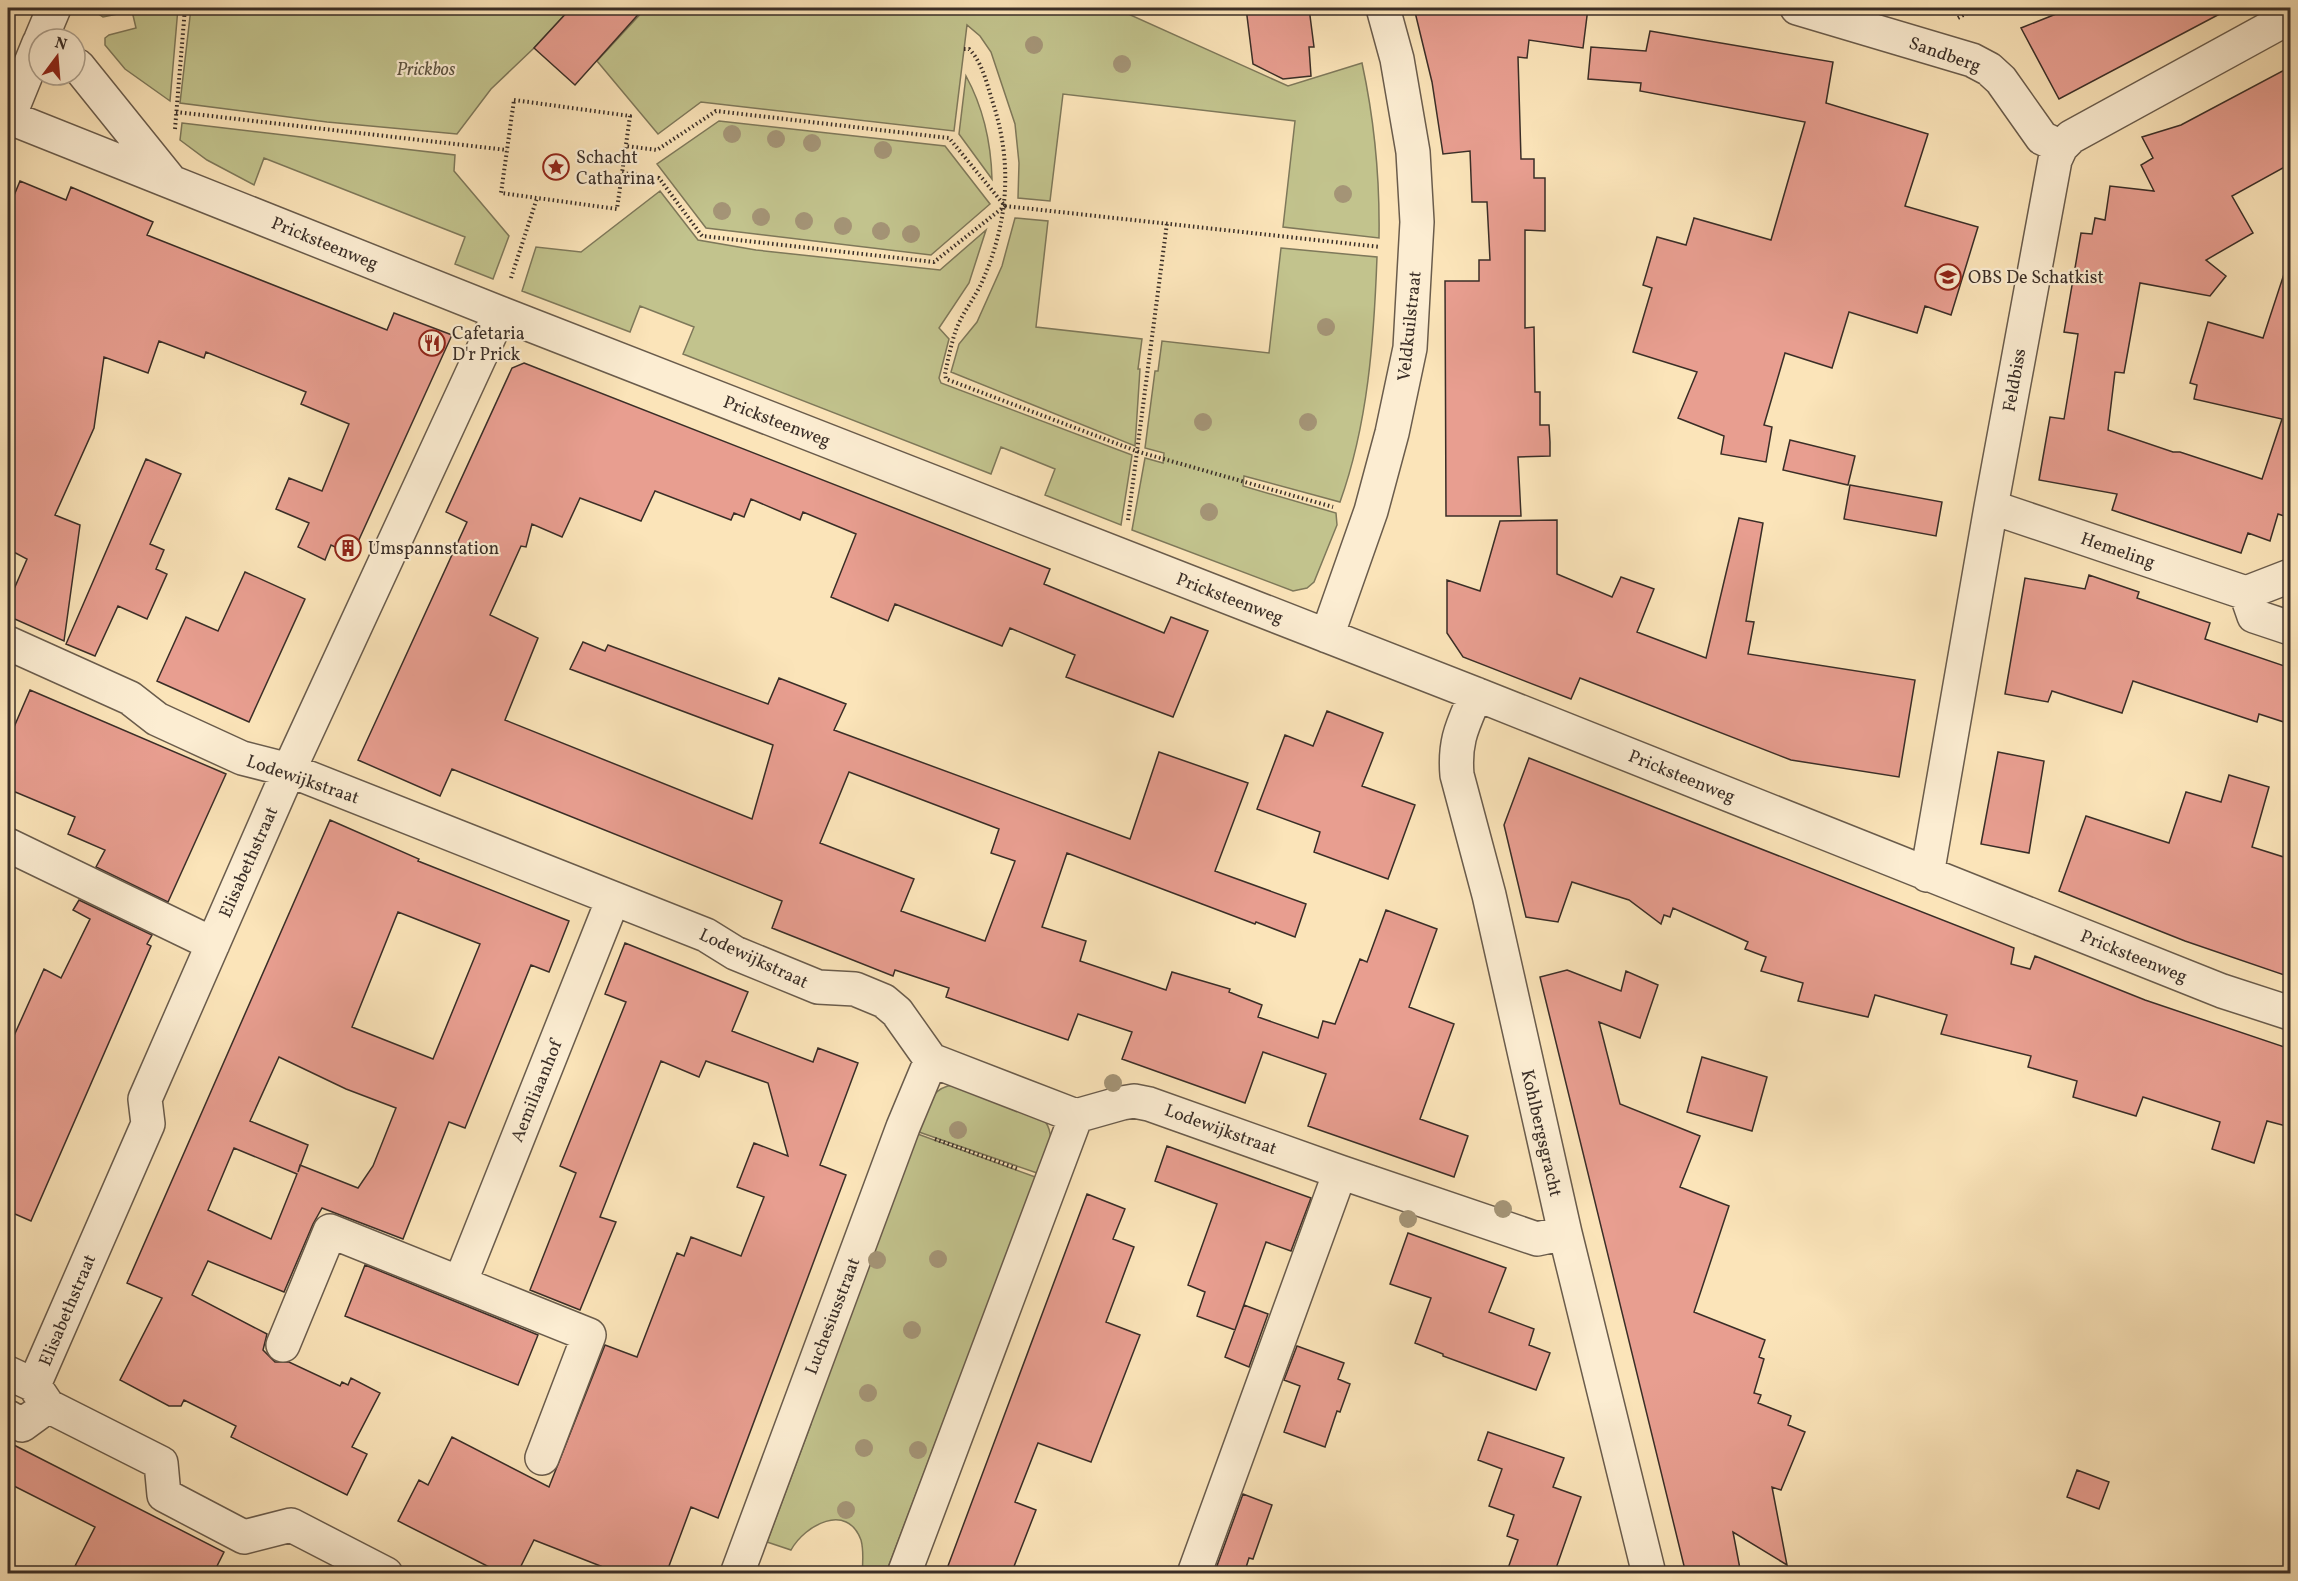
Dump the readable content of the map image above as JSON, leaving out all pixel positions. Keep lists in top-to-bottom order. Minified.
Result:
{"streets":{"street":["Sandberg","Pricksteenweg","Veldkuilstraat","Feldbiss","Hemeling","Lodewijkstraat","Elisabethstraat","Aemiliaanhof","Kohlbergsgracht","Luchesiusstraat"]},"crossings":[["Sandberg","Feldbiss"],["Pricksteenweg","Veldkuilstraat"],["Pricksteenweg","Feldbiss"],["Pricksteenweg","Elisabethstraat"],["Pricksteenweg","Kohlbergsgracht"],["Feldbiss","Hemeling"],["Lodewijkstraat","Elisabethstraat"],["Lodewijkstraat","Aemiliaanhof"],["Lodewijkstraat","Kohlbergsgracht"],["Lodewijkstraat","Luchesiusstraat"]],"parks":["Prickbos"],"places":{"place":["Schacht Catharina"],"school or university":["OBS De Schatkist"],"restaurant":["Cafetaria D'r Prick"],"building":["Umspannstation"]},"north":"top"}
